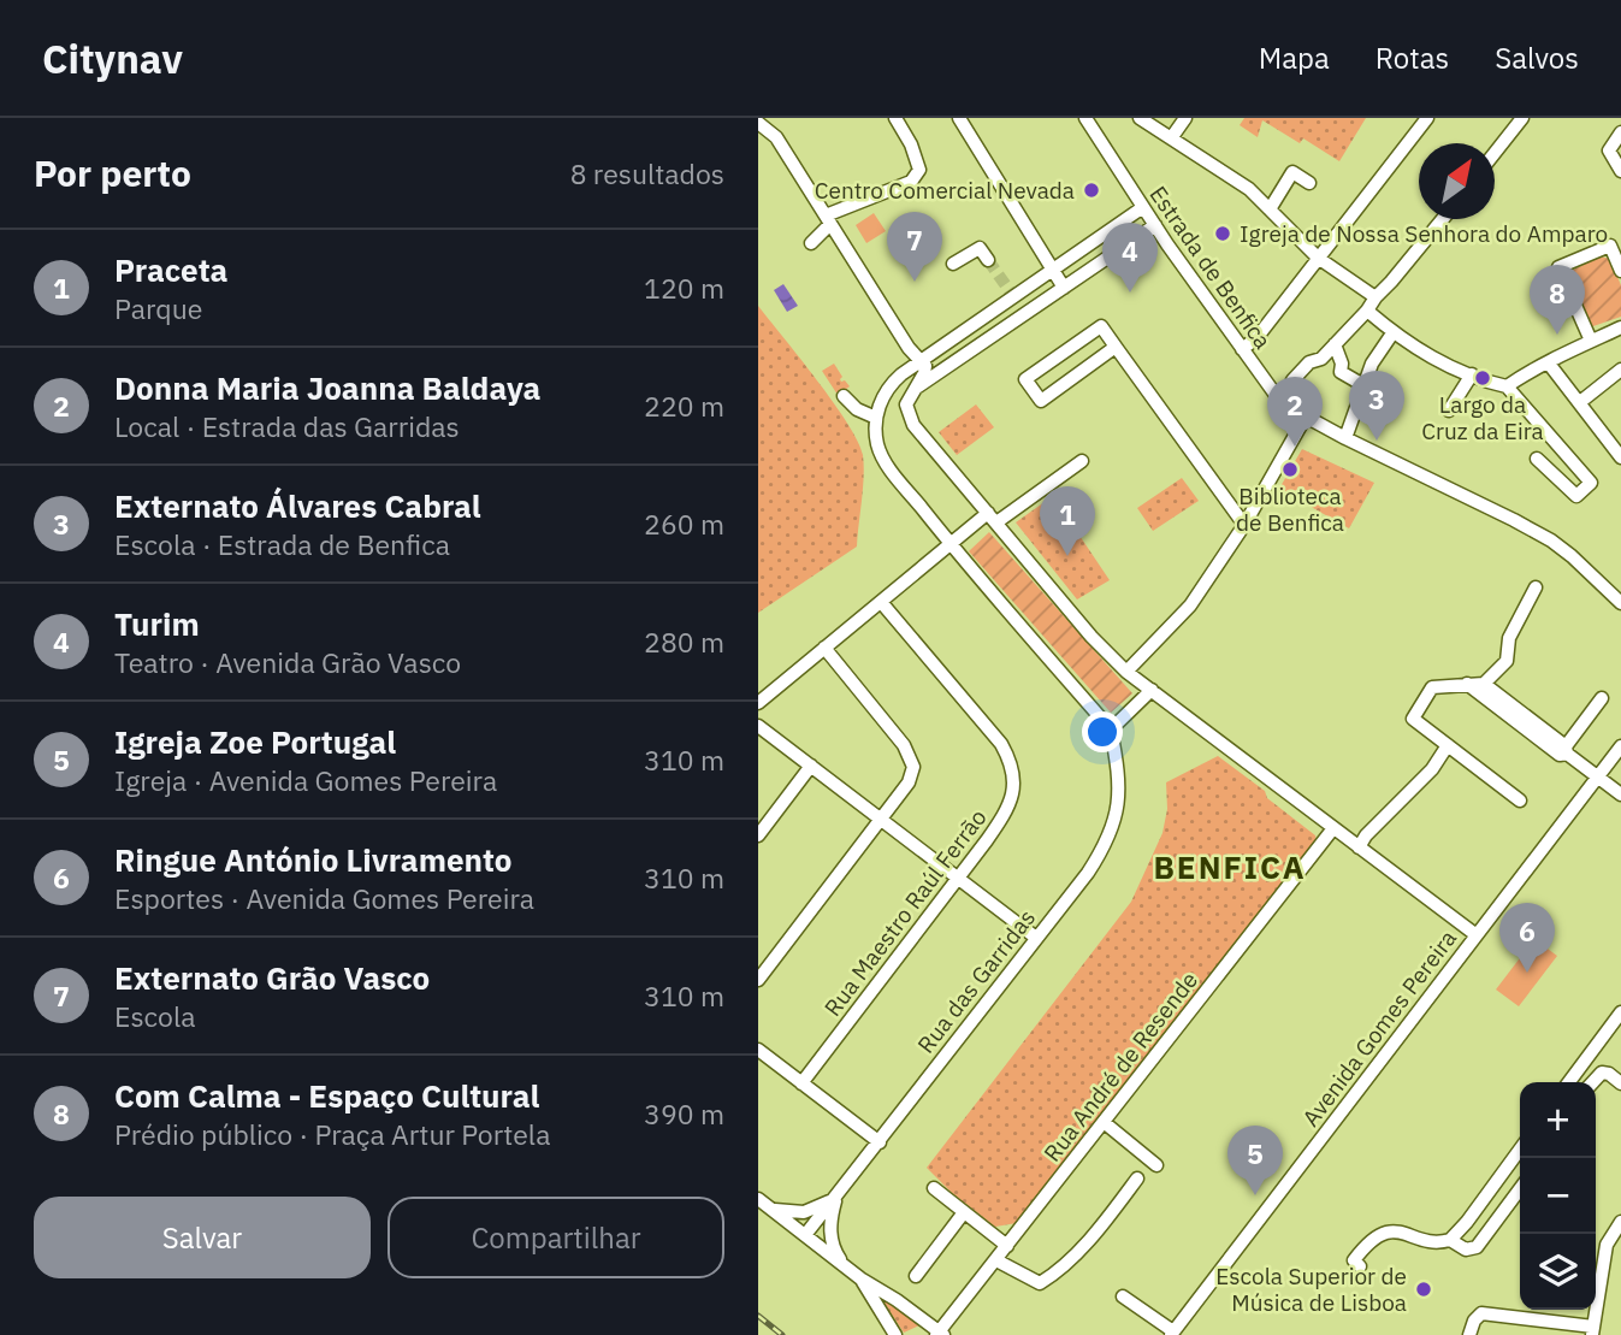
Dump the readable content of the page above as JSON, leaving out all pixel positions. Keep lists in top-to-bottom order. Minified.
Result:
{"streets":{"street":["Estrada de Benfica","Rua Maestro Raúl Ferrão","Rua das Garridas","Avenida Gomes Pereira","Rua André de Resende"]},"districts":["BENFICA"],"places":["Centro Comercial Nevada","Igreja de Nossa Senhora do Amparo","Largo da Cruz da Eira","Biblioteca de Benfica","Escola Superior de Música de Lisboa"],"north":"top right","page":{"header":"Citynav","nav":["Mapa","Rotas","Salvos"],"heading":["Por perto","8 resultados"],"pins":["7","4","8","3","2","1","6","5"],"list":[{"mark":"1","name":"Praceta","note":"Parque","value":"120 m"},{"mark":"2","name":"Donna Maria Joanna Baldaya","note":"Local · Estrada das Garridas","value":"220 m"},{"mark":"3","name":"Externato Álvares Cabral","note":"Escola · Estrada de Benfica","value":"260 m"},{"mark":"4","name":"Turim","note":"Teatro · Avenida Grão Vasco","value":"280 m"},{"mark":"5","name":"Igreja Zoe Portugal","note":"Igreja · Avenida Gomes Pereira","value":"310 m"},{"mark":"6","name":"Ringue António Livramento","note":"Esportes · Avenida Gomes Pereira","value":"310 m"},{"mark":"7","name":"Externato Grão Vasco","note":"Escola","value":"310 m"},{"mark":"8","name":"Com Calma - Espaço Cultural","note":"Prédio público · Praça Artur Portela","value":"390 m"}],"map_buttons":["+","−"],"buttons":["Salvar","Compartilhar"]}}
